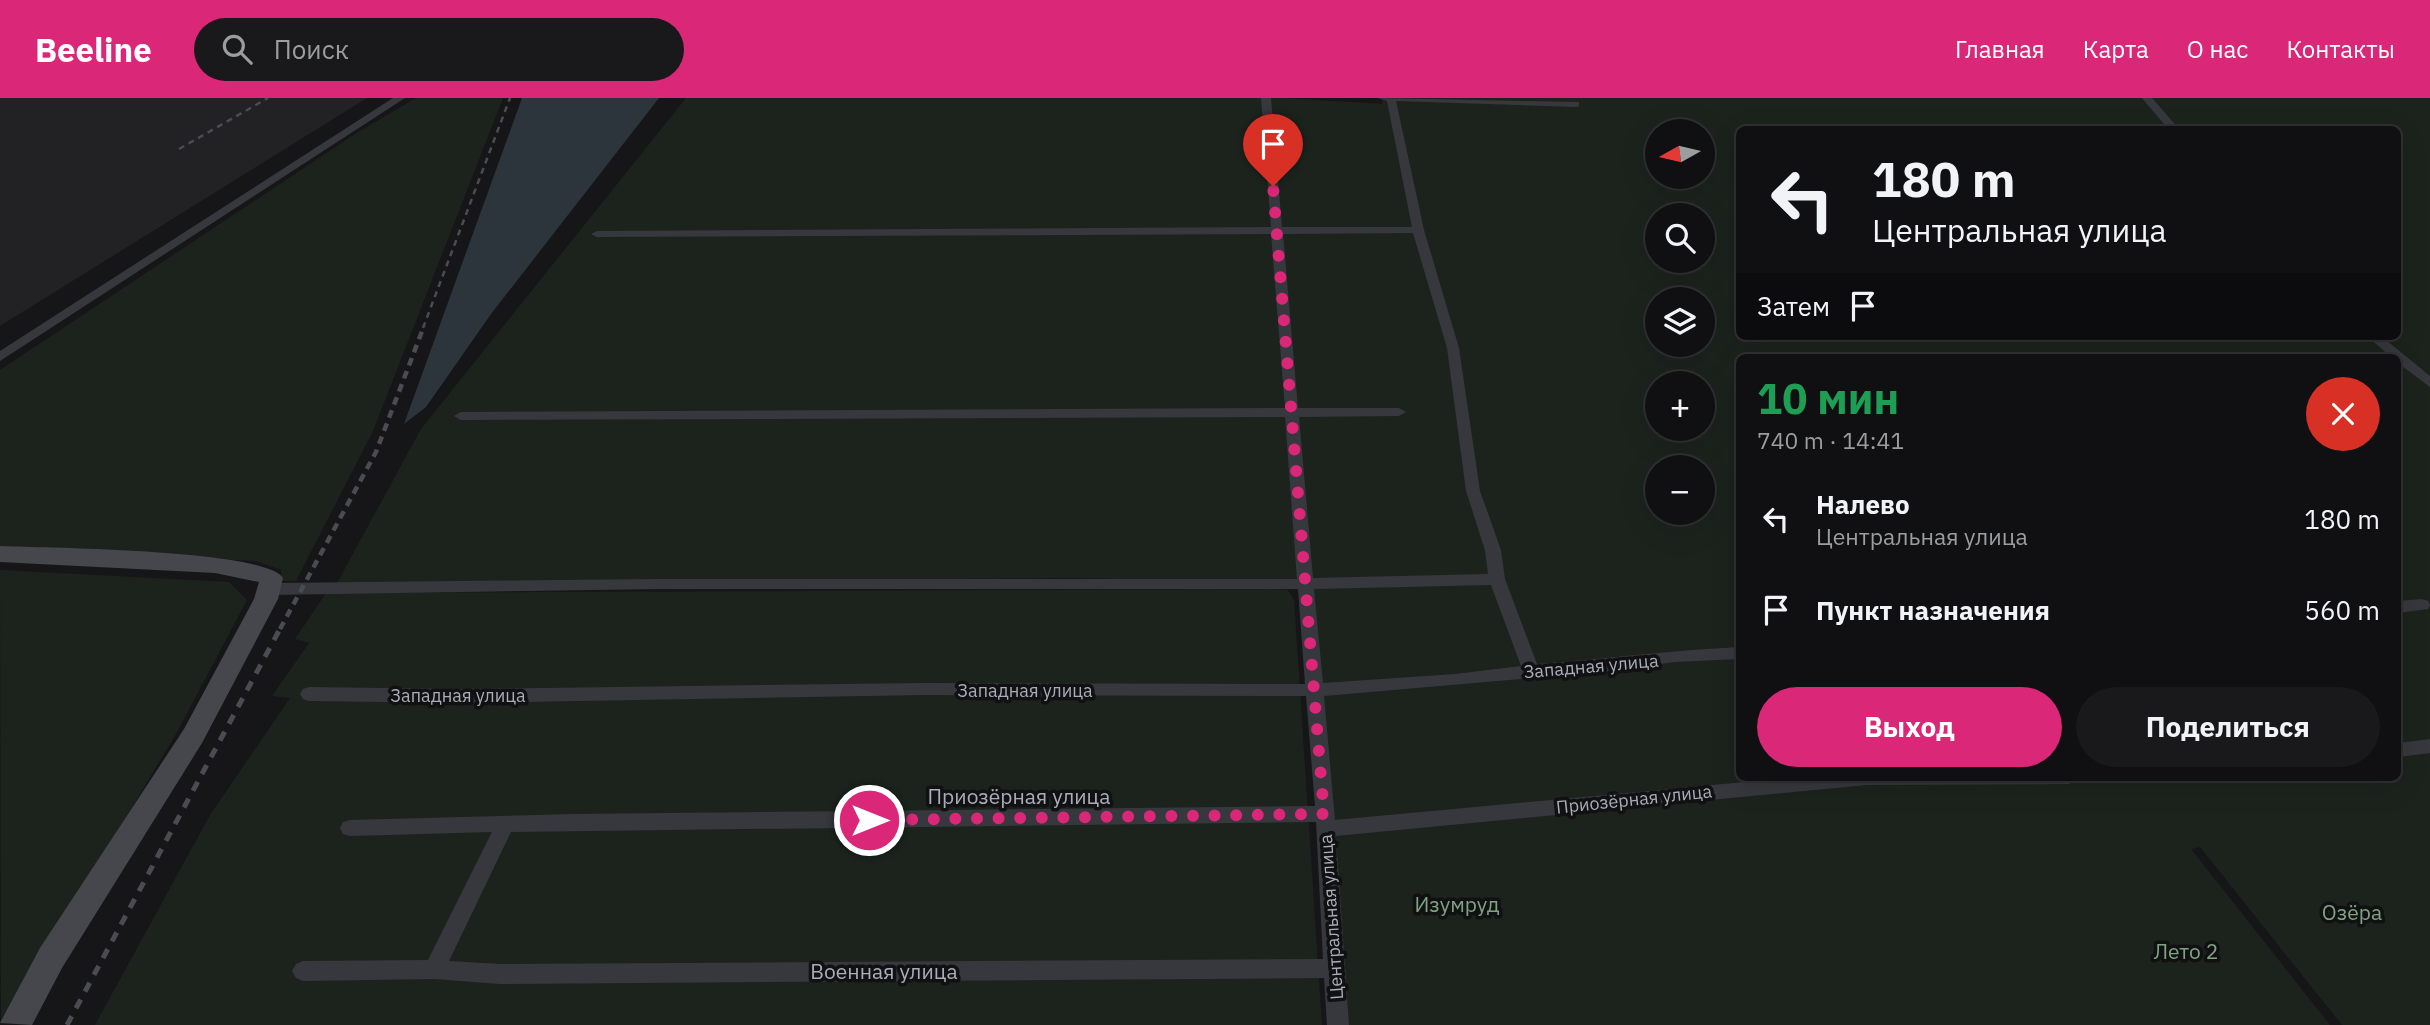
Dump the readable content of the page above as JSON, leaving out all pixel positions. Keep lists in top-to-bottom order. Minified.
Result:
{"streets":{"street":["Западная улица","Приозёрная улица","Центральная улица","Военная улица"]},"crossings":[["Западная улица","Центральная улица"],["Приозёрная улица","Центральная улица"],["Центральная улица","Военная улица"]],"parks":["Изумруд","Озёра","Лето 2"],"north":"left","page":{"header":"Beeline","search":"Поиск","nav":["Главная","Карта","О нас","Контакты"],"map_buttons":["+","−"],"turn":["180 m","Центральная улица"],"then":"Затем","heading":["10 мин","740 m · 14:41"],"list":[{"name":"Налево","note":"Центральная улица","value":"180 m"},{"name":"Пункт назначения","value":"560 m"}],"buttons":["Выход","Поделиться"]}}
